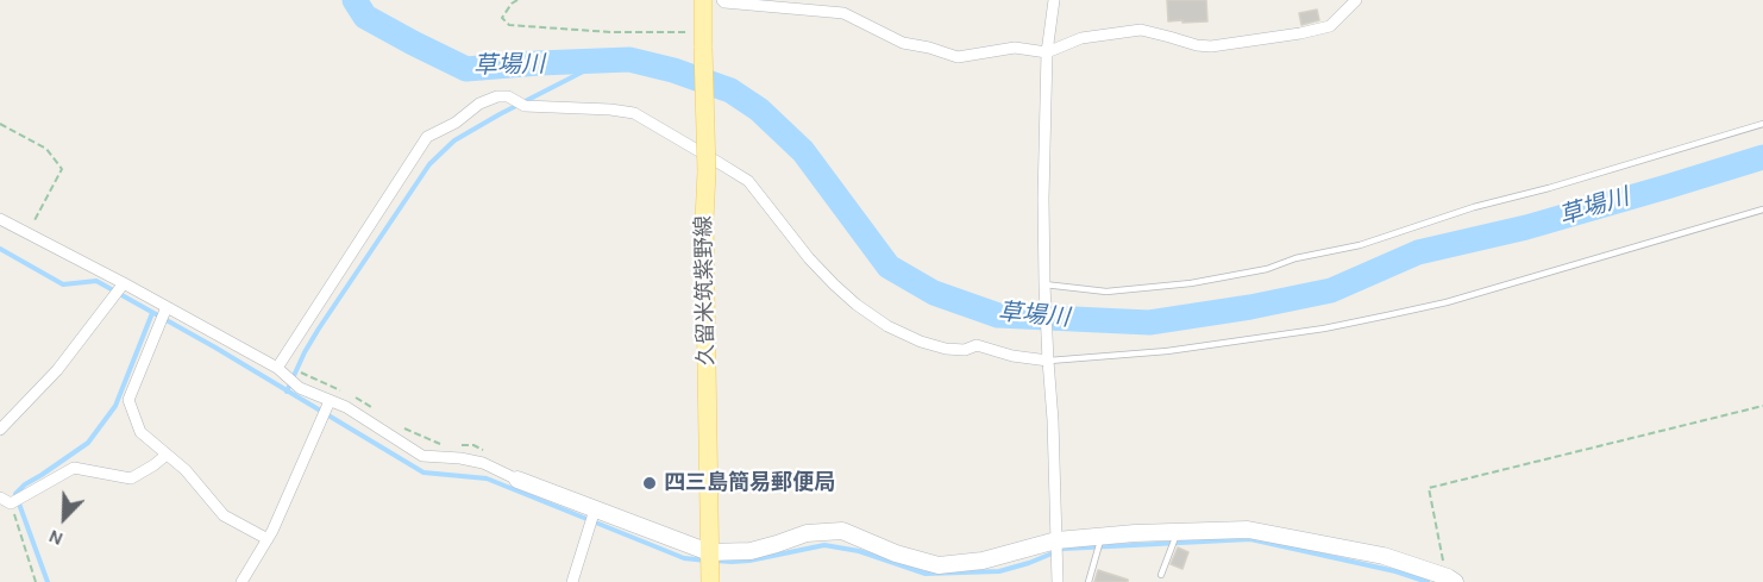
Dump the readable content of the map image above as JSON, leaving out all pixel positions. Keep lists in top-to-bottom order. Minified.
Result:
{"streets":{"main road":["久留米筑紫野線"]},"water":["草場川"],"places":["四三島簡易郵便局"],"north":"bottom left"}
